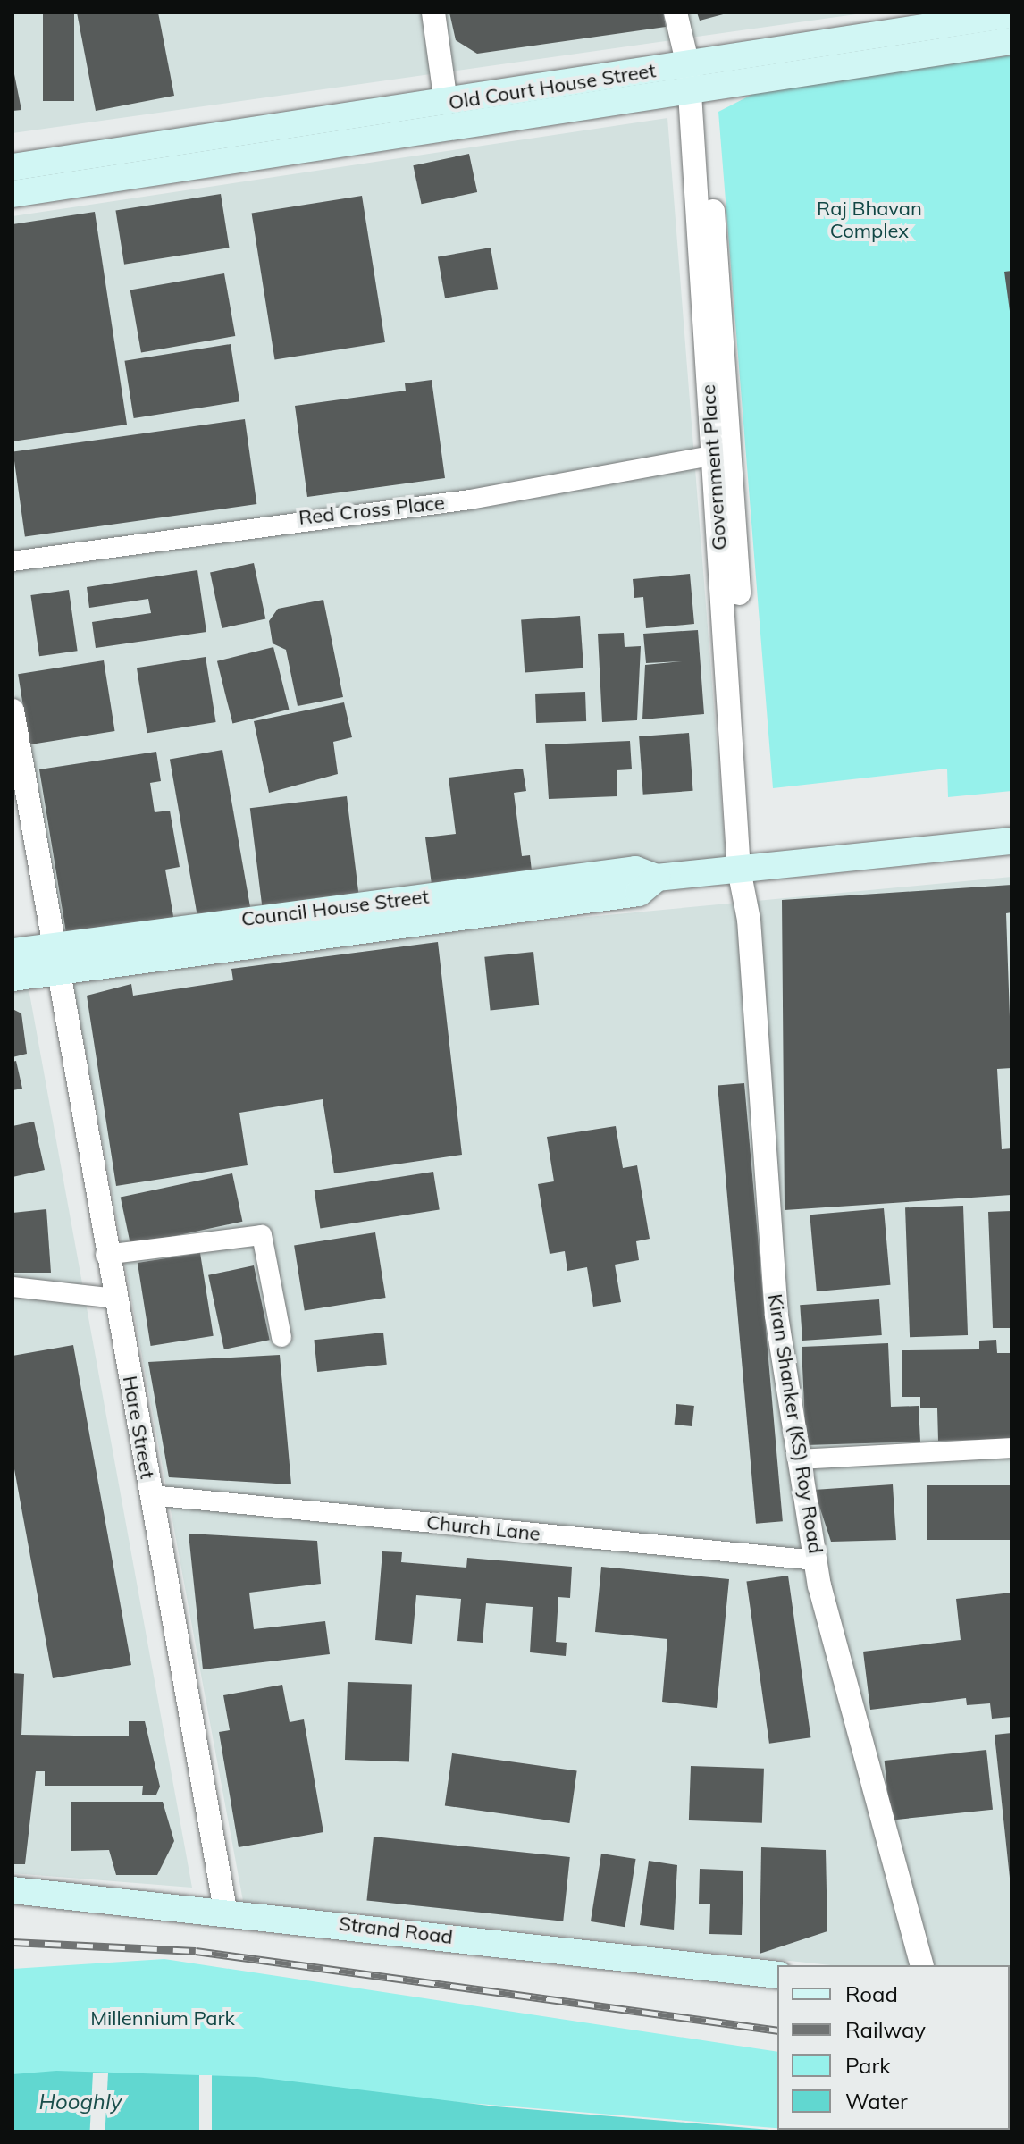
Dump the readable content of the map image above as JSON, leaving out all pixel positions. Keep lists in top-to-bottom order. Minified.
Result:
{"streets":{"main road":["Old Court House Street","Council House Street","Strand Road"],"street":["Red Cross Place","Kiran Shanker (KS) Roy Road","Hare Street","Church Lane"]},"crossings":[["Old Court House Street","Kiran Shanker (KS) Roy Road"],["Red Cross Place","Kiran Shanker (KS) Roy Road"],["Council House Street","Kiran Shanker (KS) Roy Road"],["Council House Street","Hare Street"],["Kiran Shanker (KS) Roy Road","Church Lane"],["Hare Street","Church Lane"],["Hare Street","Strand Road"]],"water":["Hooghly"],"parks":["Raj Bhavan Complex","Millennium Park"],"legend":["Road","Railway","Park","Water"]}
